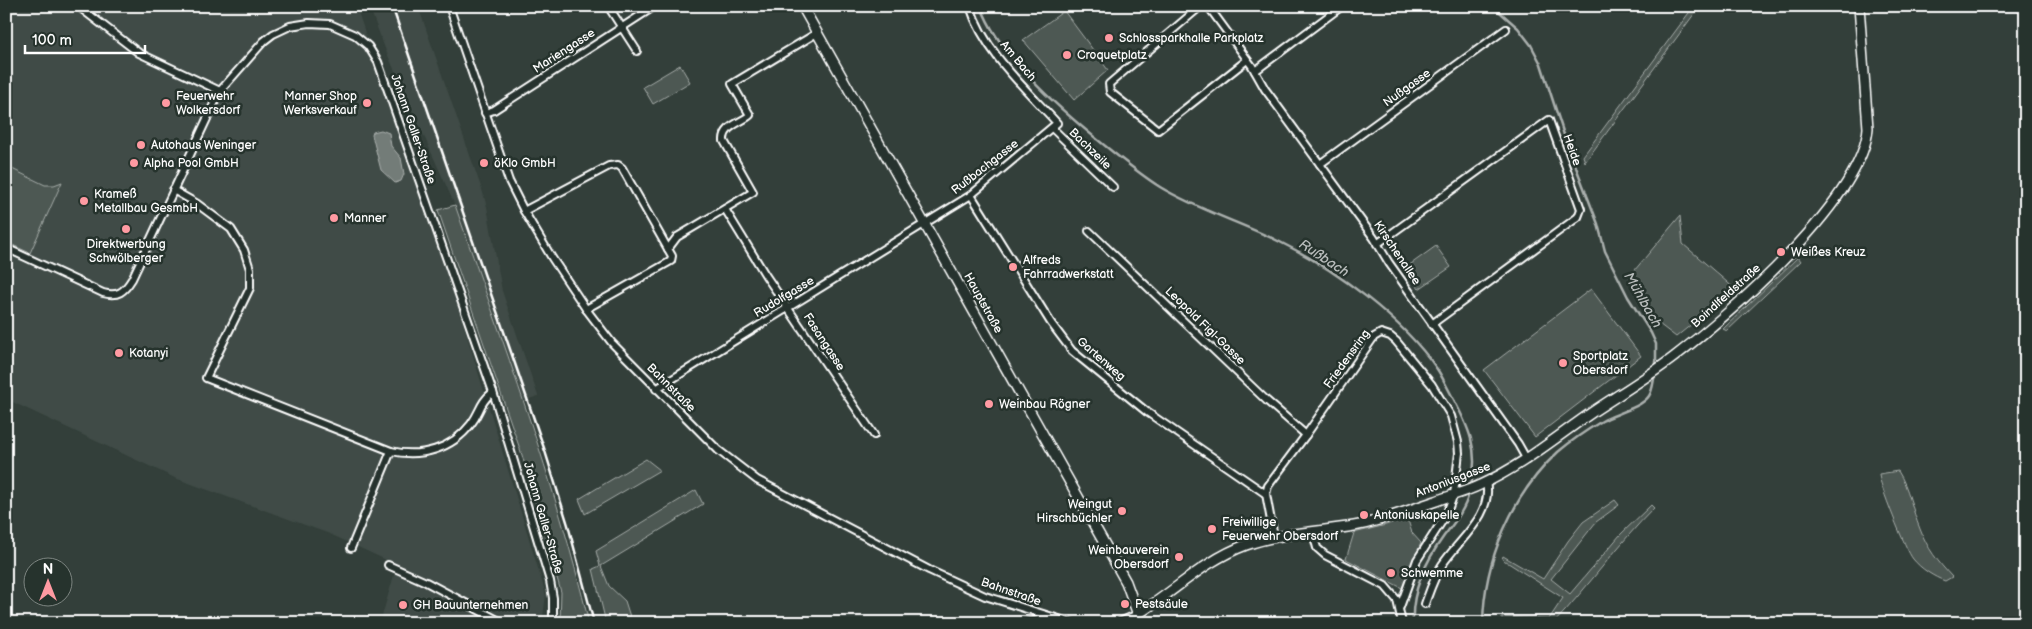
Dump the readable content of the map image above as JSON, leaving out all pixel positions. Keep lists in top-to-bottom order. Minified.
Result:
{"streets":{"street":["Mariengasse","Am Bach","Nußgasse","Johann Galler-Straße","Bachzeile","Heide","Rußbachgasse","Kirschenallee","Boindlfeldstraße","Rudolfgasse","Hauptstraße","Leopold Figl-Gasse","Fasangasse","Gartenweg","Friedensring","Bahnstraße","Antoniusgasse"]},"crossings":[["Mariengasse","Bahnstraße"],["Am Bach","Rußbachgasse"],["Nußgasse","Kirschenallee"],["Bachzeile","Rußbachgasse"],["Heide","Kirschenallee"],["Rußbachgasse","Rudolfgasse"],["Rußbachgasse","Hauptstraße"],["Rußbachgasse","Gartenweg"],["Kirschenallee","Boindlfeldstraße"],["Kirschenallee","Antoniusgasse"],["Boindlfeldstraße","Antoniusgasse"],["Rudolfgasse","Hauptstraße"],["Rudolfgasse","Fasangasse"],["Rudolfgasse","Bahnstraße"],["Hauptstraße","Antoniusgasse"],["Leopold Figl-Gasse","Friedensring"],["Gartenweg","Friedensring"],["Friedensring","Antoniusgasse"]],"water":["Rußbach","Mühlbach"],"places":["Schlossparkhalle Parkplatz","Croquetplatz","Feuerwehr Wolkersdorf","Manner Shop Werksverkauf","Autohaus Weninger","Alpha Pool GmbH","öKlo GmbH","Krameß Metallbau GesmbH","Manner","Direktwerbung Schwölberger","Weißes Kreuz","Alfreds Fahrradwerkstatt","Kotanyi","Sportplatz Obersdorf","Weinbau Rögner","Weingut Hirschbüchler","Antoniuskapelle","Freiwillige Feuerwehr Obersdorf","Weinbauverein Obersdorf","Schwemme","Pestsäule","GH Bauunternehmen"],"scale_bar":"100 m","north":"top"}
